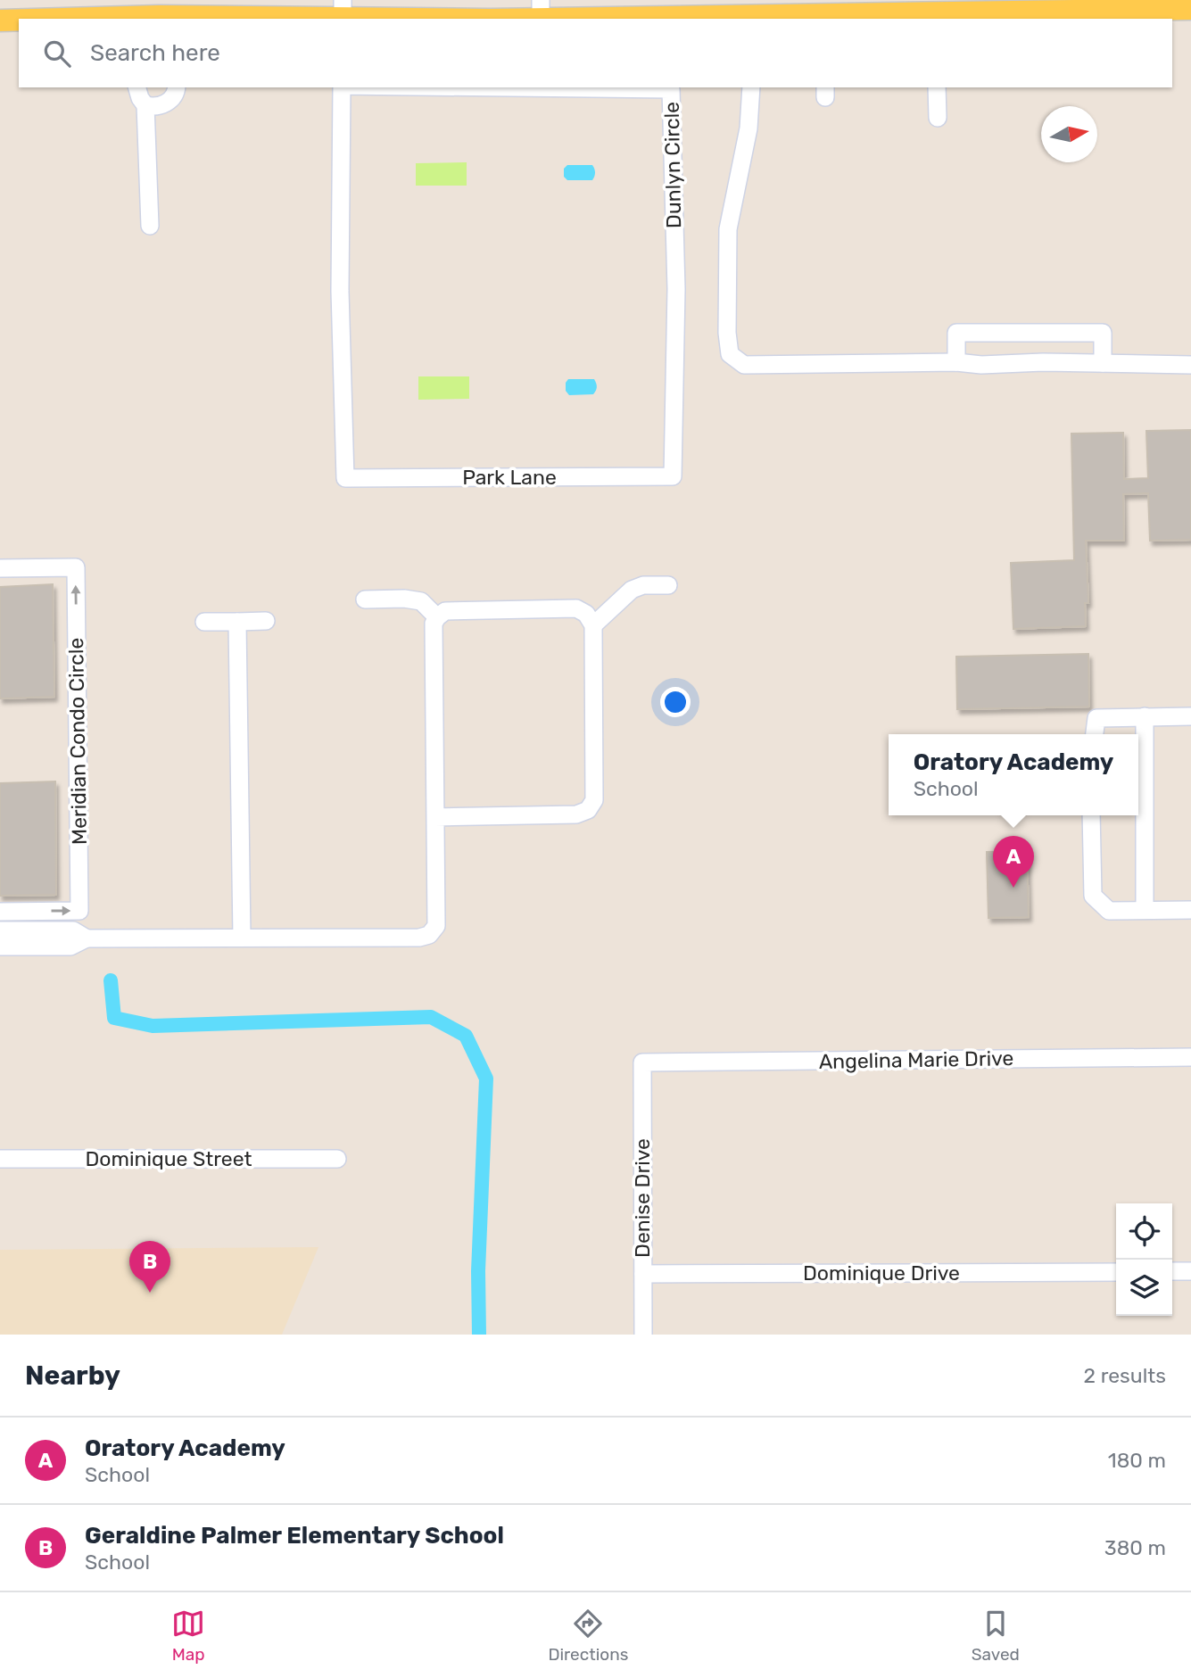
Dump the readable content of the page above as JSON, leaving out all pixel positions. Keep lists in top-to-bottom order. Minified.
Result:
{"streets":{"street":["Dunlyn Circle","Park Lane","Meridian Condo Circle","Angelina Marie Drive","Dominique Street","Denise Drive","Dominique Drive"]},"crossings":[["Dunlyn Circle","Park Lane"],["Angelina Marie Drive","Denise Drive"],["Denise Drive","Dominique Drive"]],"north":"right","page":{"search":"Search here","popup":["Oratory Academy","School"],"pins":["A","B"],"heading":["Nearby","2 results"],"list":[{"mark":"A","name":"Oratory Academy","note":"School","value":"180 m"},{"mark":"B","name":"Geraldine Palmer Elementary School","note":"School","value":"380 m"}],"nav":["Map","Directions","Saved"]}}
